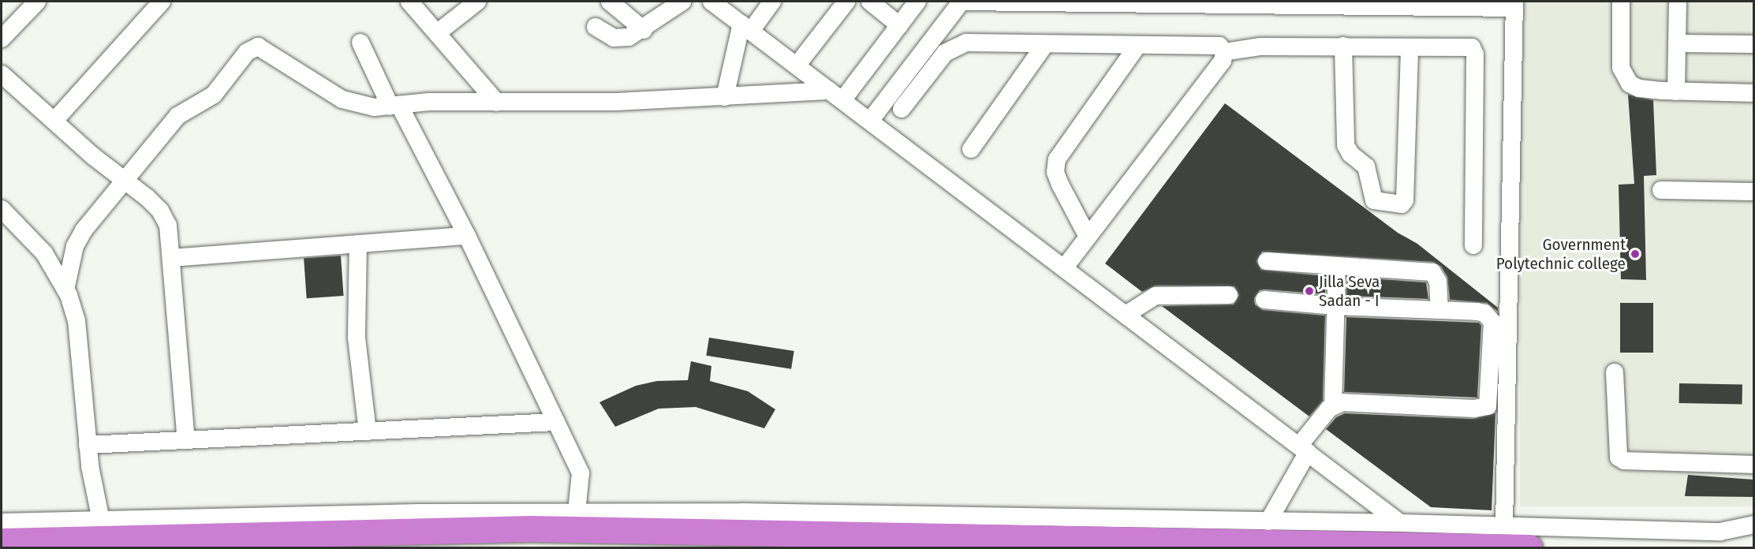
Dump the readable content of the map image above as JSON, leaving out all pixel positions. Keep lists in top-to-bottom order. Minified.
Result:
{"places":["Government Polytechnic college","Jilla Seva Sadan - I"]}
